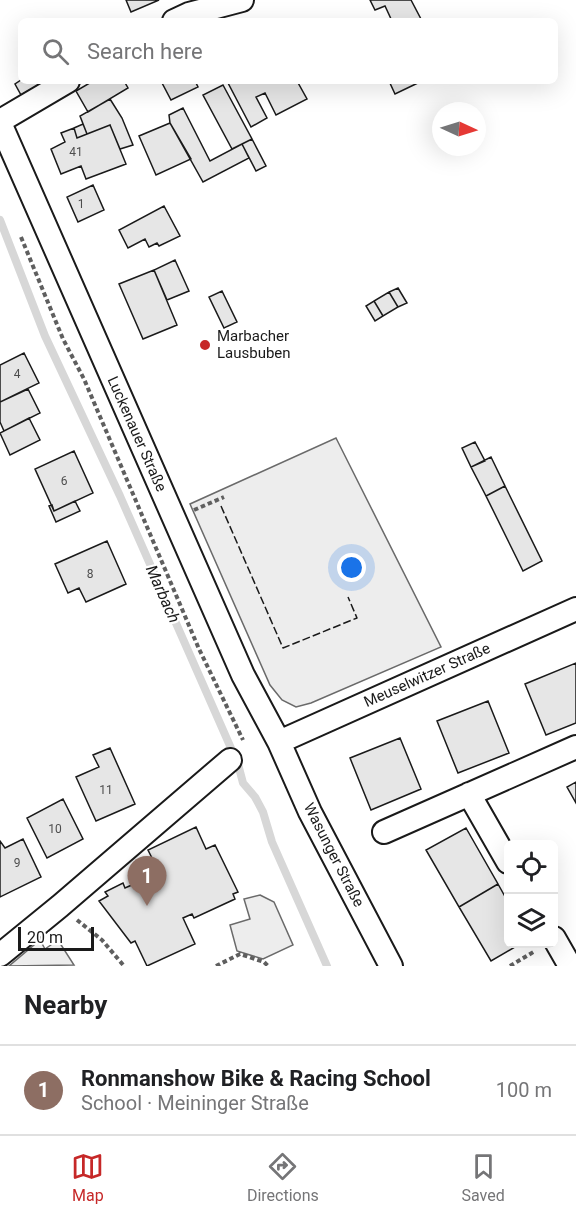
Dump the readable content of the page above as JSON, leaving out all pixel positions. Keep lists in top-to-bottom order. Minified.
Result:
{"streets":{"street":["Luckenauer Straße","Meuselwitzer Straße","Wasunger Straße"]},"crossings":[["Luckenauer Straße","Meuselwitzer Straße"],["Luckenauer Straße","Wasunger Straße"],["Meuselwitzer Straße","Wasunger Straße"]],"water":["Marbach"],"places":["Marbacher Lausbuben"],"house_numbers":["41","1","4","6","8","11","10","9"],"scale_bar":"20 m","north":"right","page":{"search":"Search here","pins":"1","scale":"20 m","heading":"Nearby","list":[{"mark":"1","name":"Ronmanshow Bike & Racing School","note":"School · Meininger Straße","value":"100 m"}],"nav":["Map","Directions","Saved"]}}
